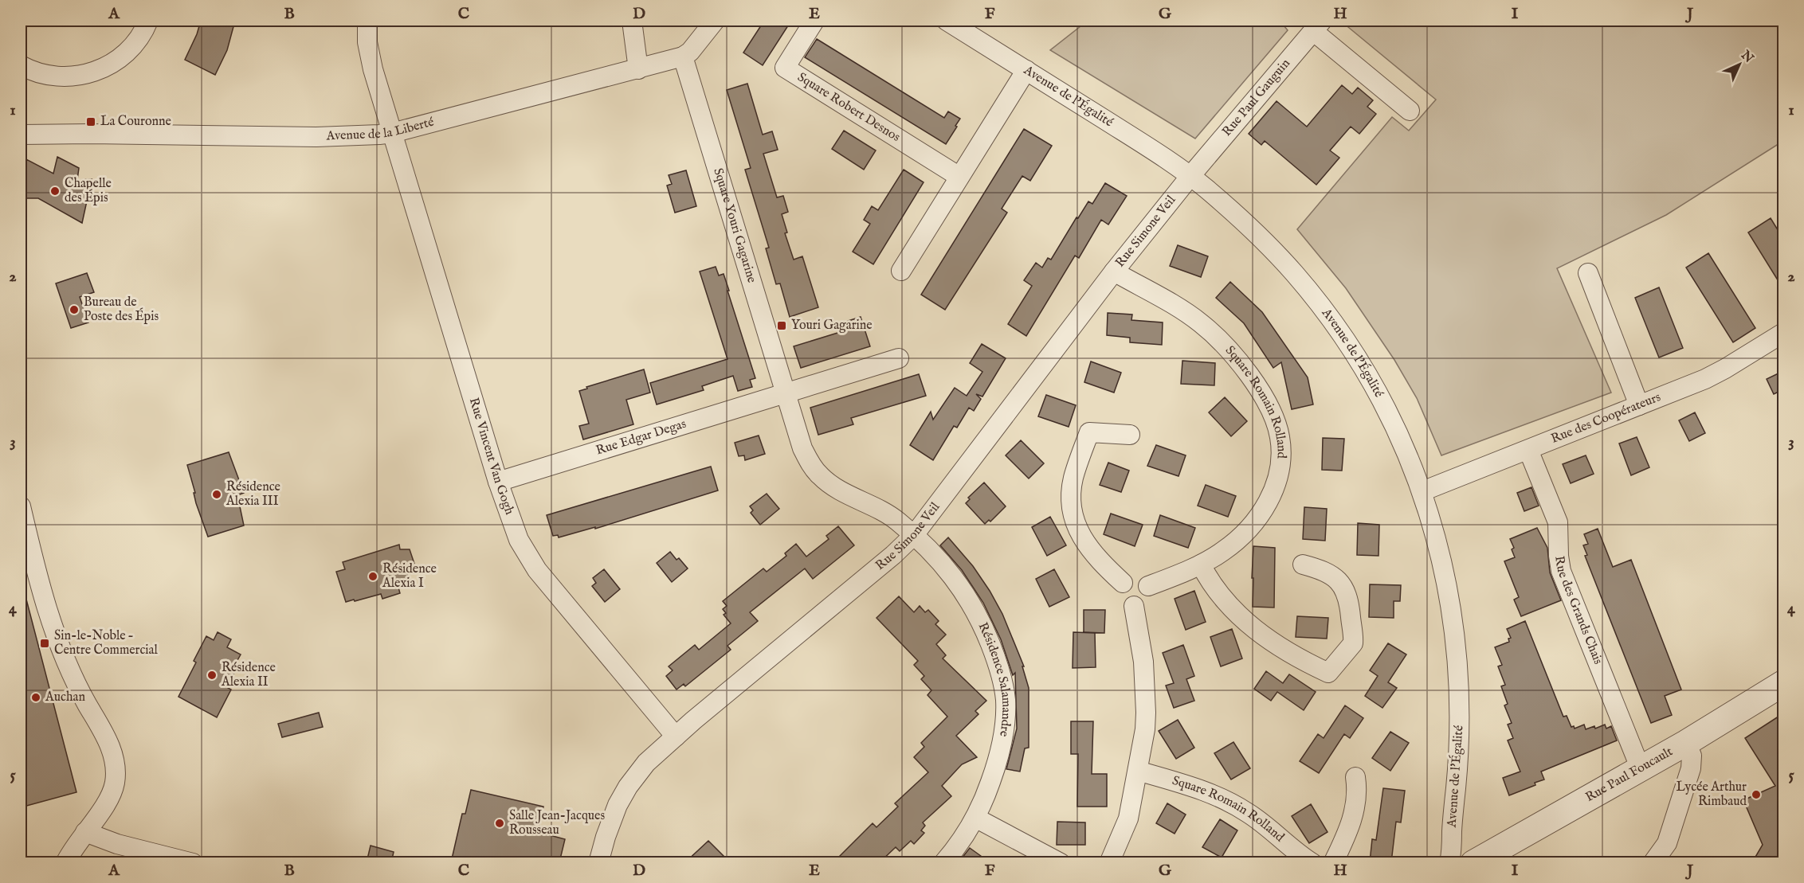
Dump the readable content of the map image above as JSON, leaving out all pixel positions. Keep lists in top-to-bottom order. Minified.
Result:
{"streets":{"street":["Avenue de l'Égalité","Rue Paul Gauguin","Square Robert Desnos","Avenue de la Liberté","Square Youri Gagarine","Rue Simone Veil","Square Romain Rolland","Rue des Coopérateurs","Rue Edgar Degas","Rue Vincent Van Gogh","Rue des Grands Chais","Résidence Salamandre","Rue Paul Foucault"]},"crossings":[["Avenue de l'Égalité","Rue Paul Gauguin"],["Avenue de l'Égalité","Rue Simone Veil"],["Avenue de l'Égalité","Rue des Coopérateurs"],["Rue Paul Gauguin","Rue Simone Veil"],["Avenue de la Liberté","Square Youri Gagarine"],["Avenue de la Liberté","Rue Vincent Van Gogh"],["Square Youri Gagarine","Rue Simone Veil"],["Square Youri Gagarine","Rue Edgar Degas"],["Square Youri Gagarine","Résidence Salamandre"],["Rue Simone Veil","Square Romain Rolland"],["Rue Simone Veil","Rue Vincent Van Gogh"],["Rue Simone Veil","Résidence Salamandre"],["Rue des Coopérateurs","Rue des Grands Chais"],["Rue Edgar Degas","Rue Vincent Van Gogh"],["Rue des Grands Chais","Rue Paul Foucault"]],"places":{"transit":["La Couronne","Youri Gagarine","Sin-le-Noble – Centre Commercial"],"other":["Chapelle des Épis","Bureau de Poste des Épis","Résidence Alexia III","Résidence Alexia I","Résidence Alexia II","Auchan","Lycée Arthur Rimbaud","Salle Jean-Jacques Rousseau"]},"north":"top right","grid":{"columns":["A","B","C","D","E","F","G","H","I","J"],"rows":["1","2","3","4","5"]}}
